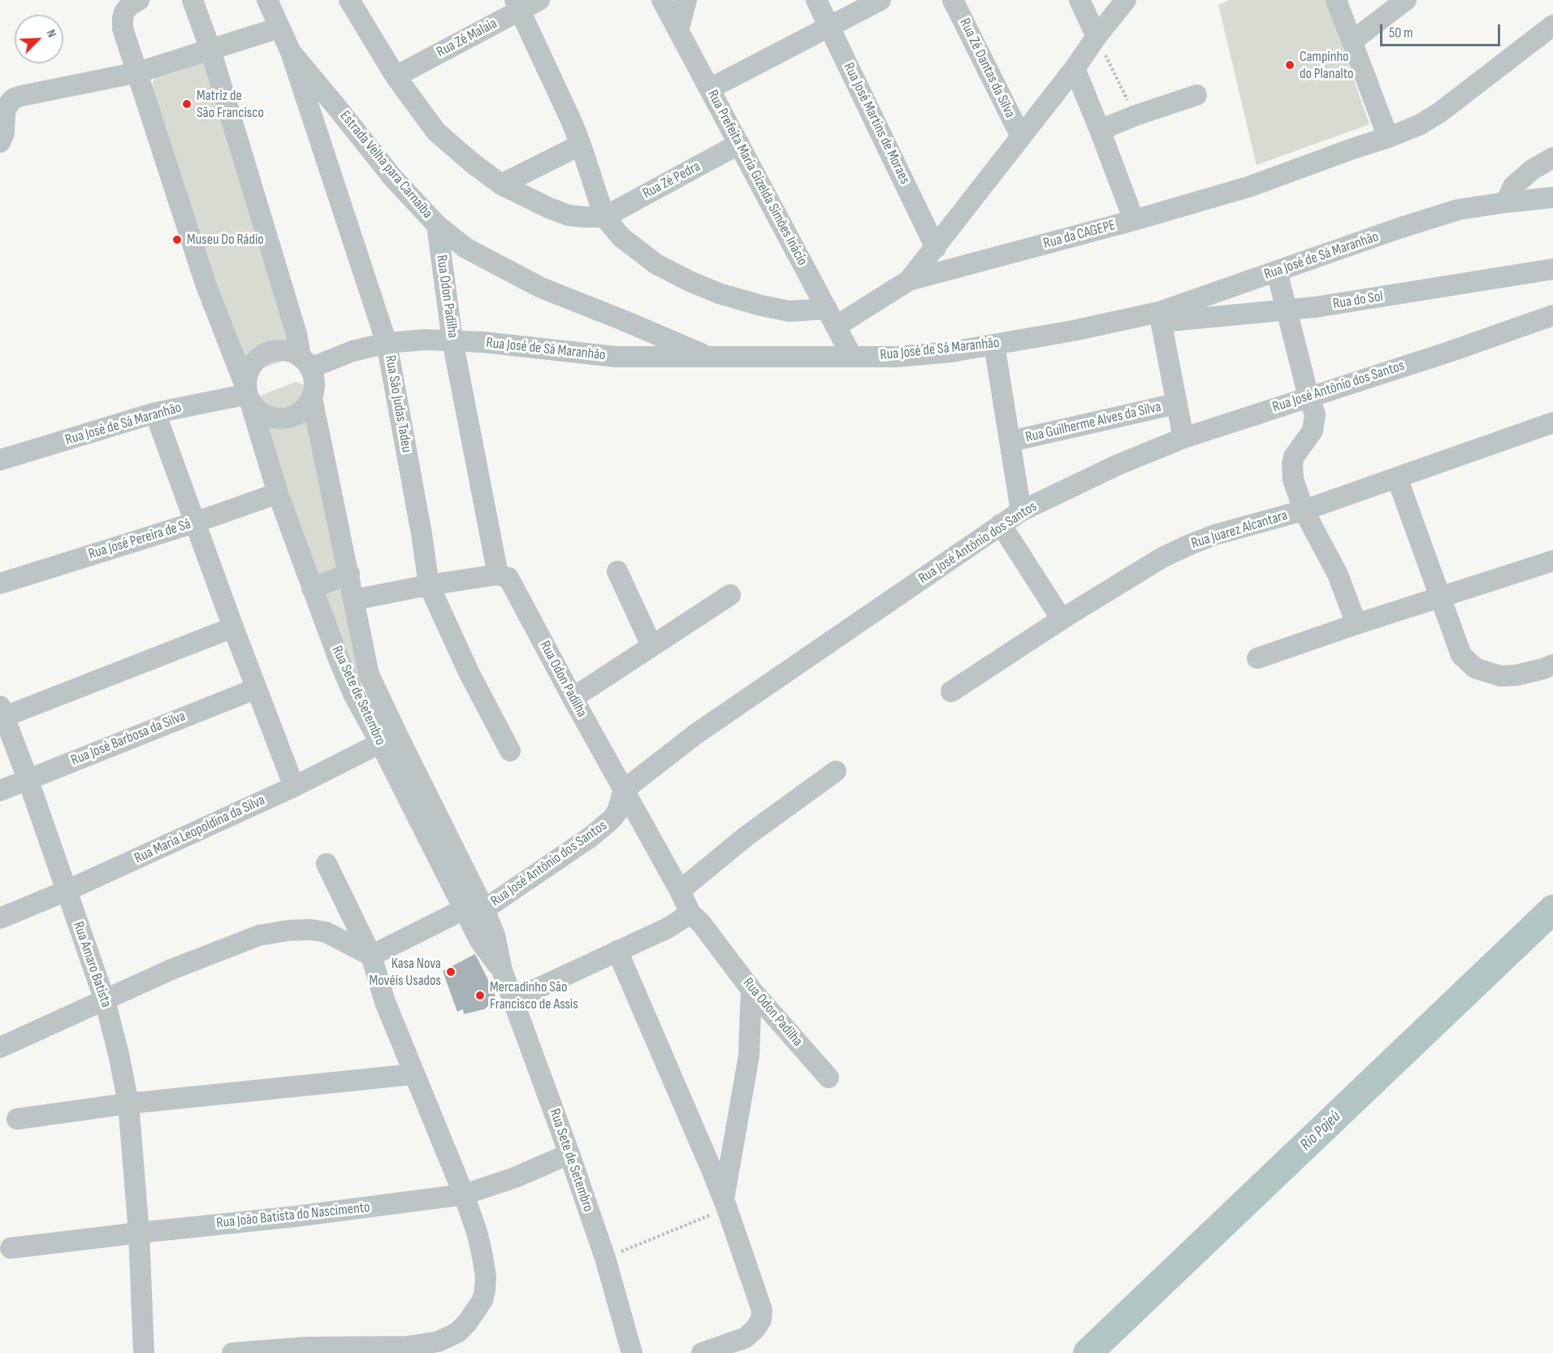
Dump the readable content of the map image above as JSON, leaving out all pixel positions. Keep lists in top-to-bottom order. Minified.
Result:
{"streets":{"street":["Rua Zé Malaia","Rua Zé Dantas da Silva","Rua José Martins de Moraes","Estrada Velha para Carnaíba","Rua Prefeita Maria Gizelda Simões Inácio","Rua Zé Pedra","Rua da CAGEPE","Rua José de Sá Maranhão","Rua Odon Padilha","Rua do Sol","Rua José Antônio dos Santos","Rua São Judas Tadeu","Rua Guilherme Alves da Silva","Rua Juarez Alcantara","Rua José Pereira de Sá","Rua Sete de Setembro","Rua José Barbosa da Silva","Rua Maria Leopoldina da Silva","Rua Amaro Batista","Rua João Batista do Nascimento"]},"crossings":[["Estrada Velha para Carnaíba","Rua José de Sá Maranhão"],["Estrada Velha para Carnaíba","Rua Odon Padilha"],["Estrada Velha para Carnaíba","Rua São Judas Tadeu"],["Rua Prefeita Maria Gizelda Simões Inácio","Rua Zé Pedra"],["Rua Prefeita Maria Gizelda Simões Inácio","Rua José de Sá Maranhão"],["Rua José de Sá Maranhão","Rua Odon Padilha"],["Rua José de Sá Maranhão","Rua do Sol"],["Rua José de Sá Maranhão","Rua São Judas Tadeu"],["Rua José de Sá Maranhão","Rua Sete de Setembro"],["Rua Odon Padilha","Rua José Antônio dos Santos"],["Rua José Antônio dos Santos","Rua Sete de Setembro"],["Rua José Pereira de Sá","Rua Sete de Setembro"],["Rua Sete de Setembro","Rua Maria Leopoldina da Silva"],["Rua Sete de Setembro","Rua João Batista do Nascimento"],["Rua José Barbosa da Silva","Rua Amaro Batista"],["Rua Maria Leopoldina da Silva","Rua Amaro Batista"],["Rua Amaro Batista","Rua João Batista do Nascimento"]],"water":["Rio Pajeú"],"places":["Campinho do Planalto","Matriz de São Francisco","Museu Do Rádio","Kasa Nova Movéis Usados","Mercadinho São Francisco de Assis"],"scale_bar":"50 m","north":"top right"}
